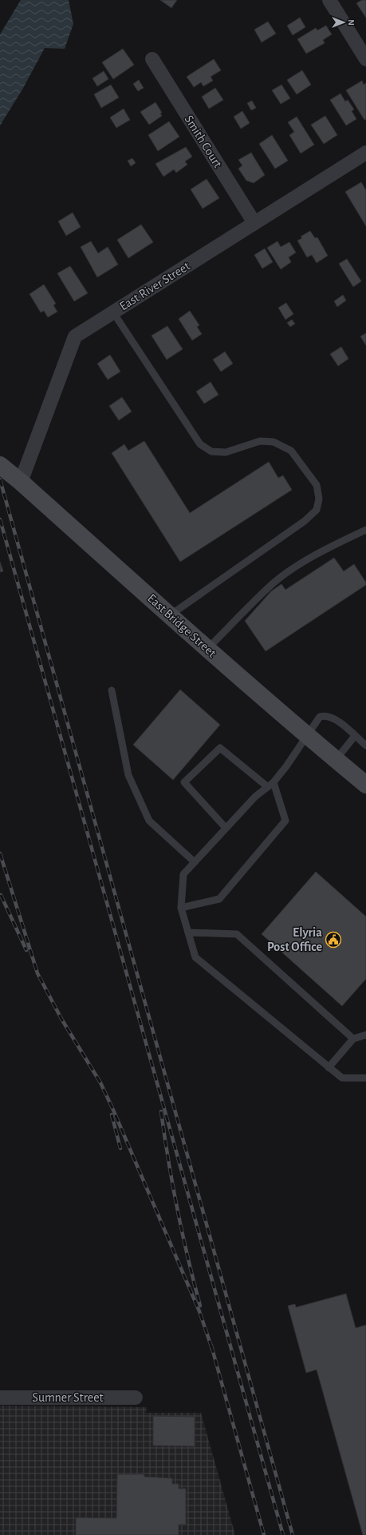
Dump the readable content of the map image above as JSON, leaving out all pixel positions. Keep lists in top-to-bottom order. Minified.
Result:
{"streets":{"main road":["East Bridge Street"],"street":["Smith Court","East River Street","Sumner Street"]},"crossings":[["Smith Court","East River Street"],["East River Street","East Bridge Street"]],"places":{"public building":["Elyria Post Office"]},"north":"right"}
